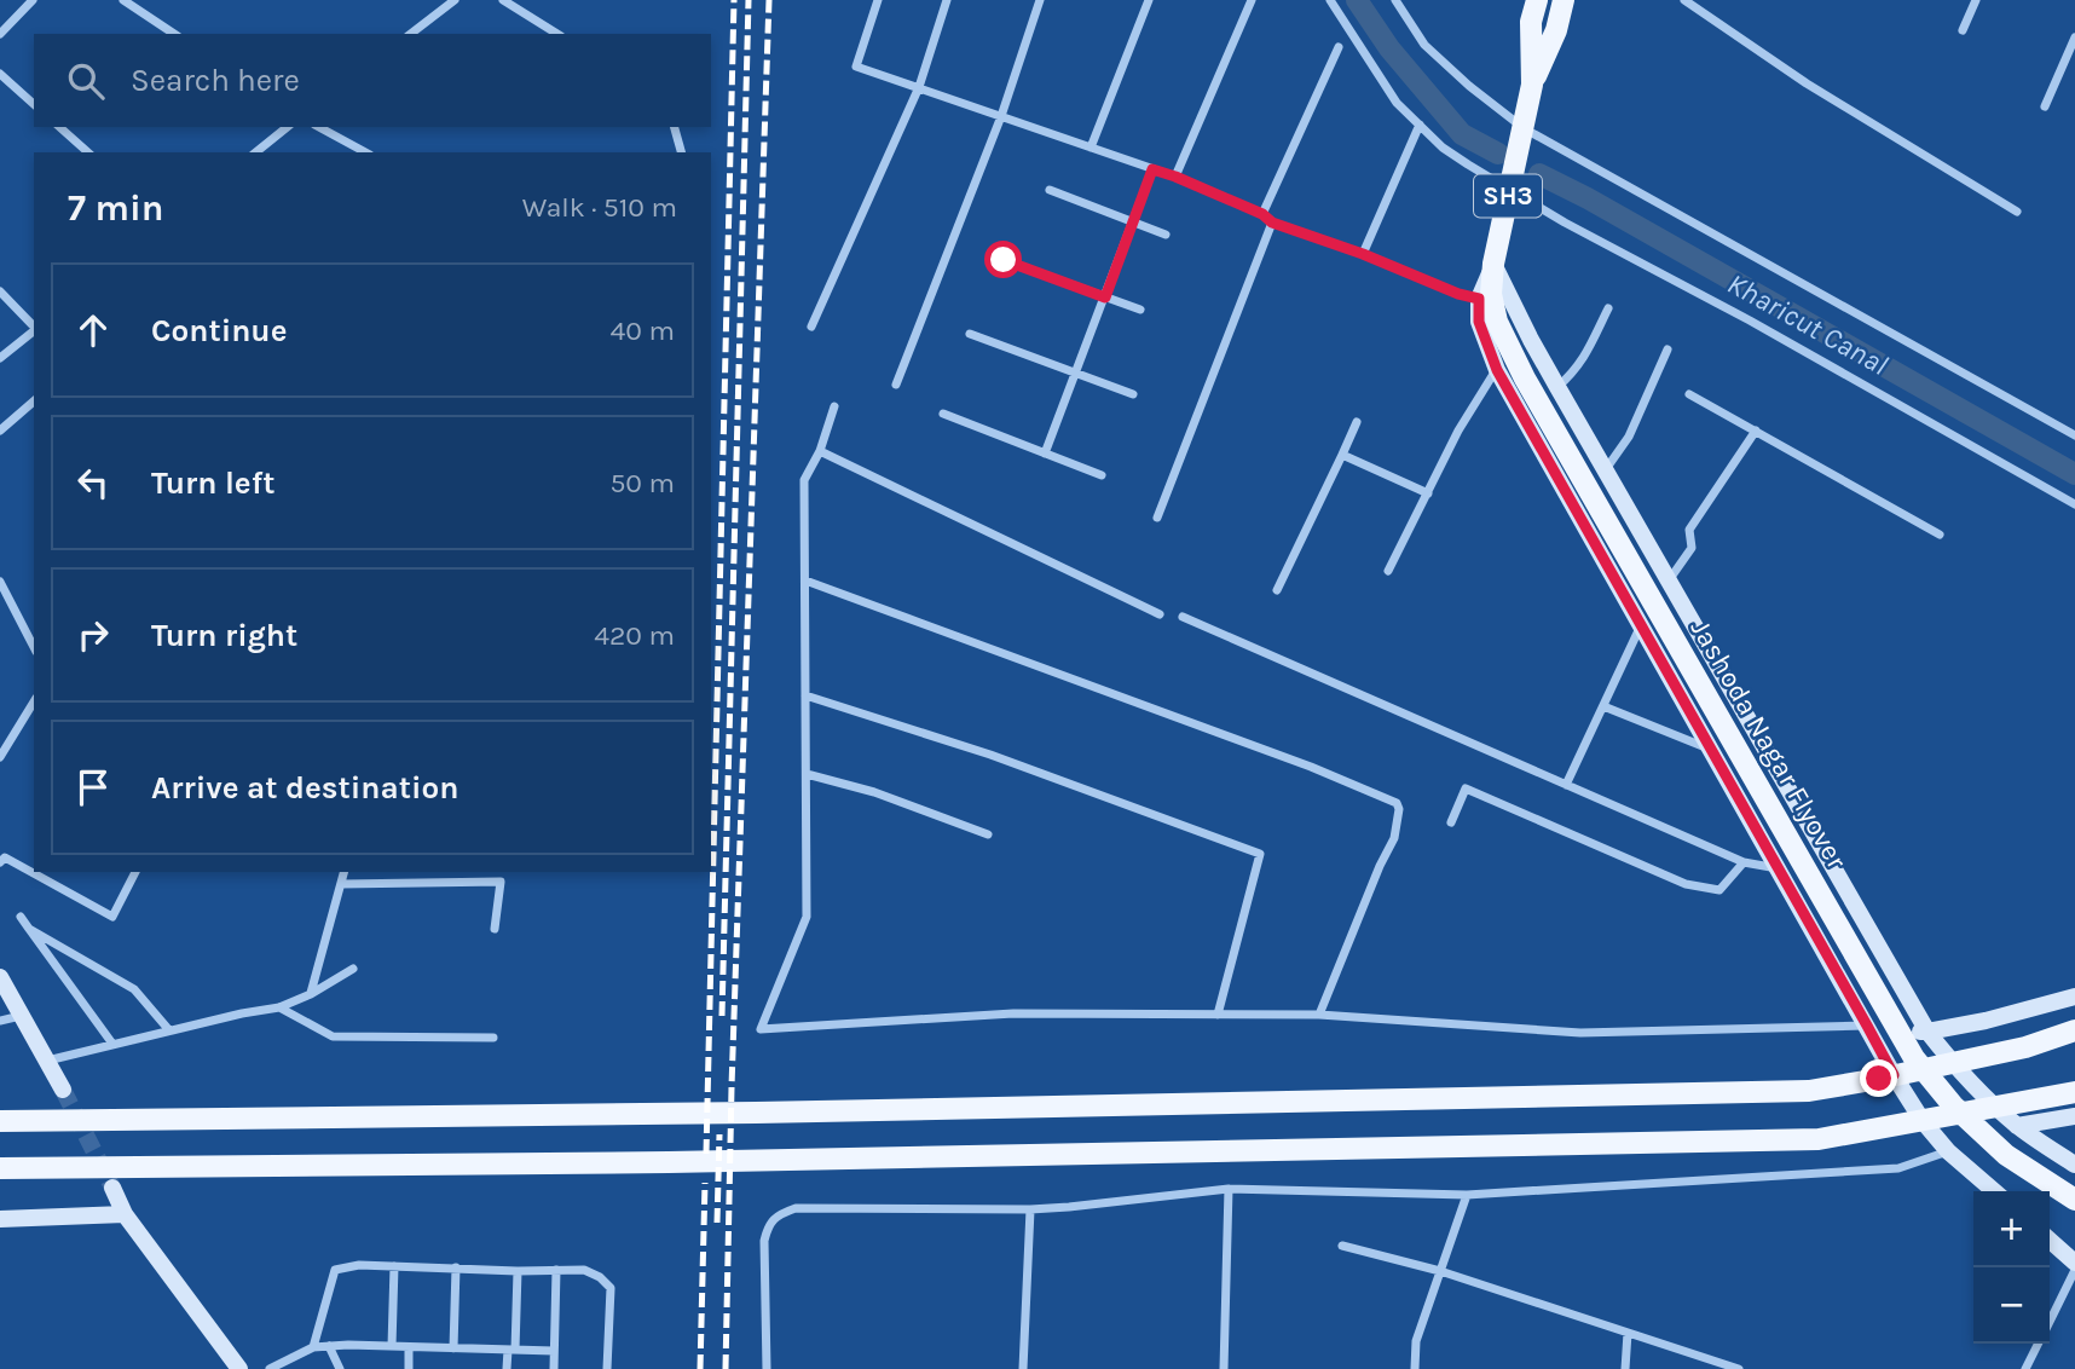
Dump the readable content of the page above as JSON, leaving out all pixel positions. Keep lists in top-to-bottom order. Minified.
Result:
{"streets":{"main road":["SH3","Jashoda Nagar Flyover"]},"crossings":[["SH3","Jashoda Nagar Flyover"]],"water":["Kharicut Canal"],"page":{"search":"Search here","heading":["7 min","Walk · 510 m"],"list":[["Continue","40 m"],["Turn left","50 m"],["Turn right","420 m"],"Arrive at destination"],"map_buttons":["+","−"]}}
